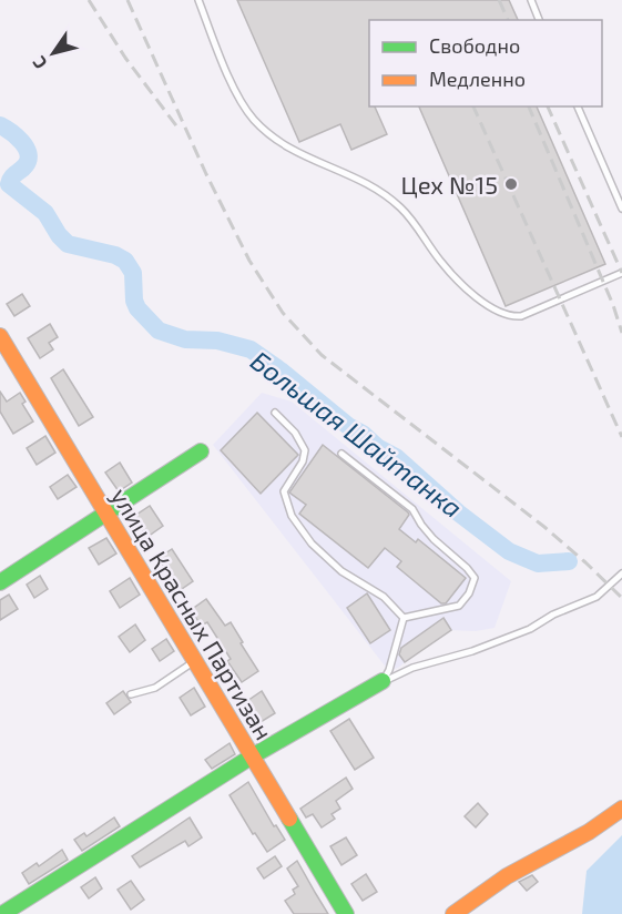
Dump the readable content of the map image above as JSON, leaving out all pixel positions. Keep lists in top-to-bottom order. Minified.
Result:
{"streets":{"street":["улица Красных Партизан"]},"water":["Большая Шайтанка"],"places":["Цех №15"],"legend":["Свободно","Медленно"],"north":"bottom left"}
